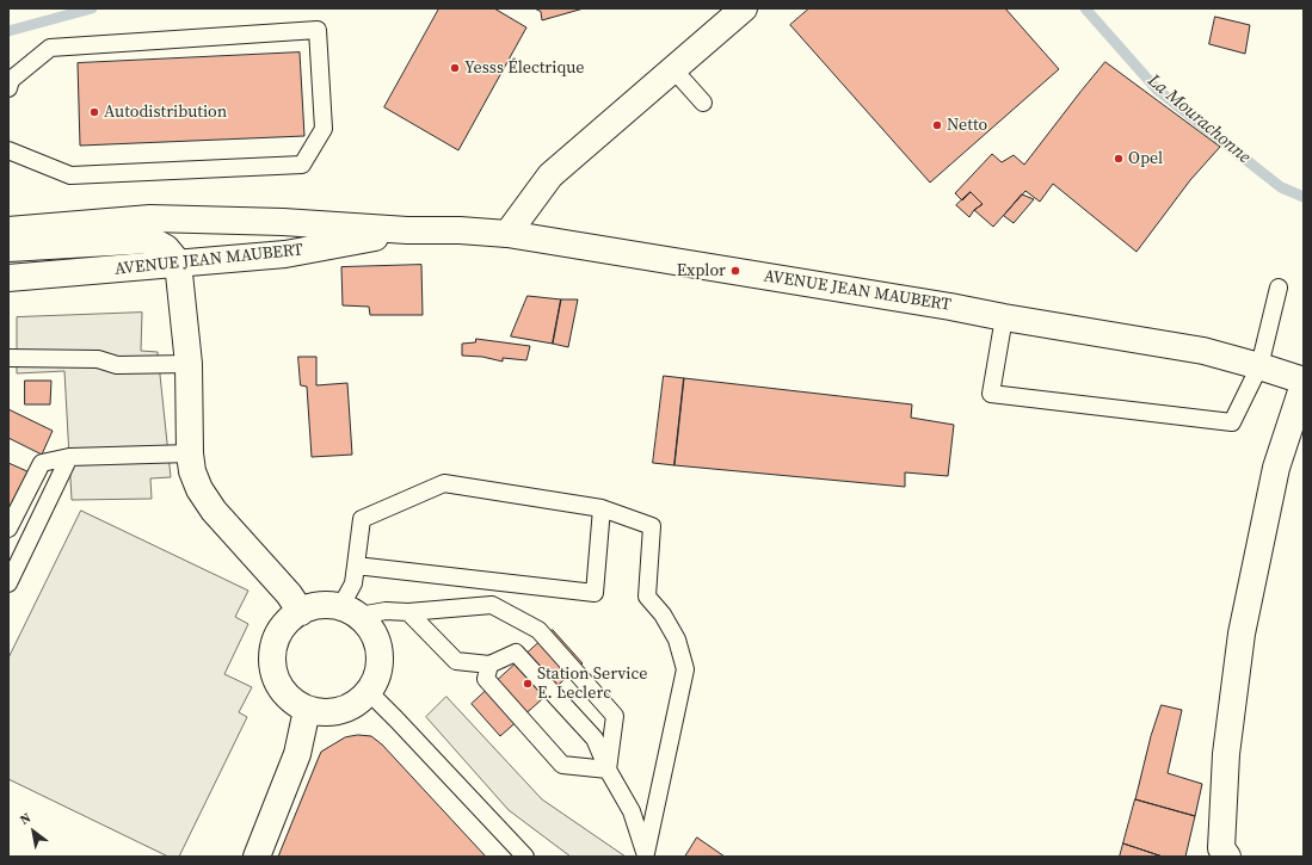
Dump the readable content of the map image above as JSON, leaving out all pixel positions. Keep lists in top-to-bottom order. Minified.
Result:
{"streets":{"street":["AVENUE JEAN MAUBERT"]},"water":["La Mourachonne"],"places":["Yesss Électrique","Autodistribution","Netto","Opel","Explor","Station Service E. Leclerc"],"north":"top left"}
